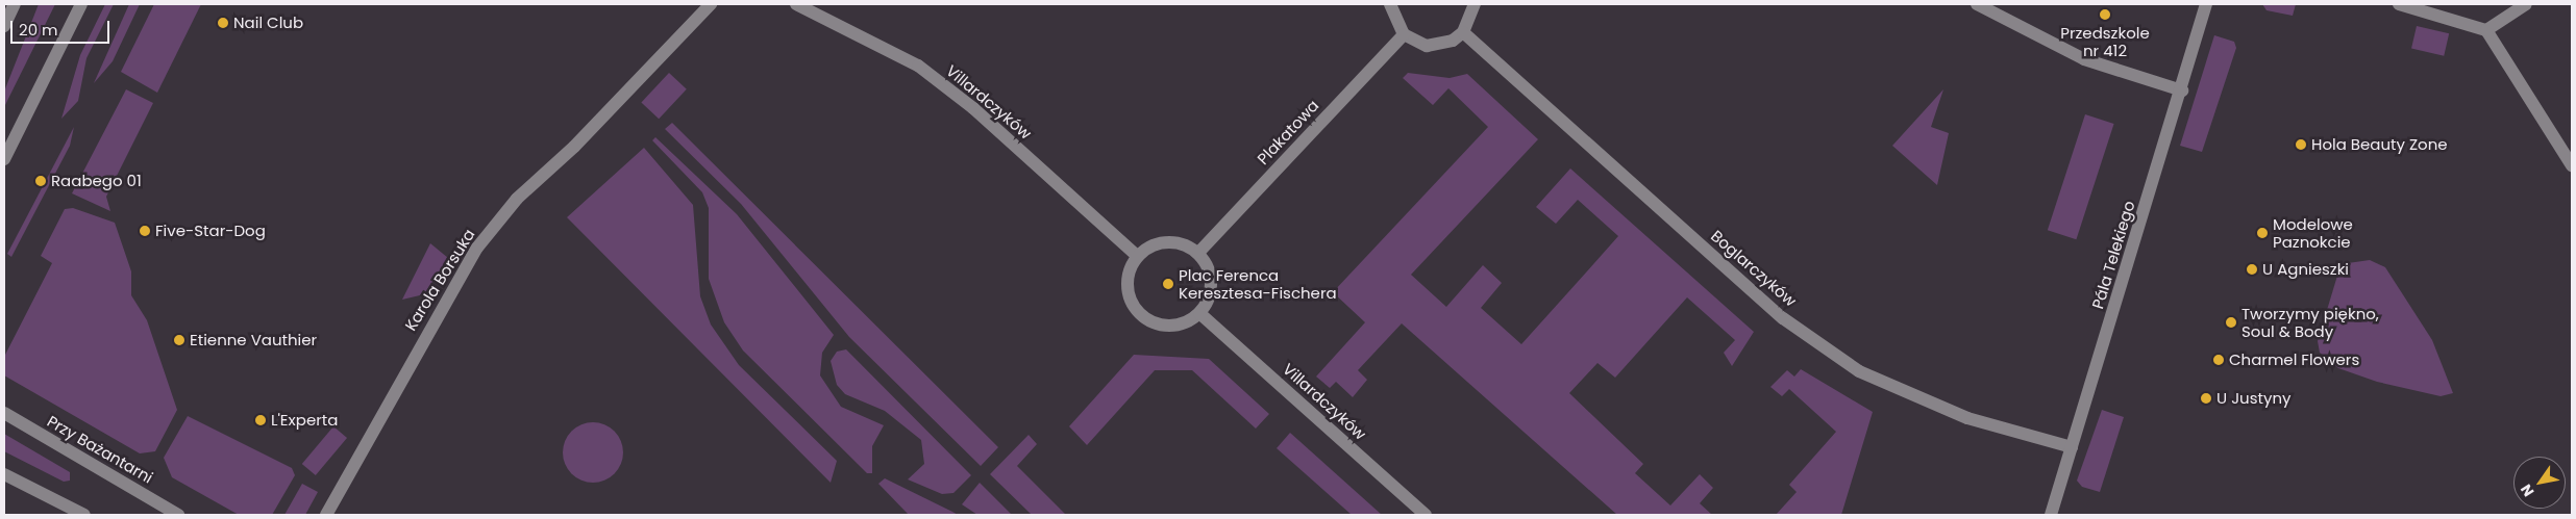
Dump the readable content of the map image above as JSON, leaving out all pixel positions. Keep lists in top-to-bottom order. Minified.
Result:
{"streets":{"street":["Villardczyków","Plakatowa","Pála Telekiego","Boglarczyków","Karola Borsuka","Przy Bażantarni"]},"crossings":[["Villardczyków","Plakatowa"],["Pála Telekiego","Boglarczyków"]],"places":["Przedszkole nr 412","Nail Club","Hola Beauty Zone","Raabego 01","Five-Star-Dog","Modelowe Paznokcie","U Agnieszki","Plac Ferenca Keresztesa-Fischera","Tworzymy piękno, Soul & Body","Etienne Vauthier","Charmel Flowers","U Justyny","L'Experta"],"scale_bar":"20 m","north":"bottom left"}
